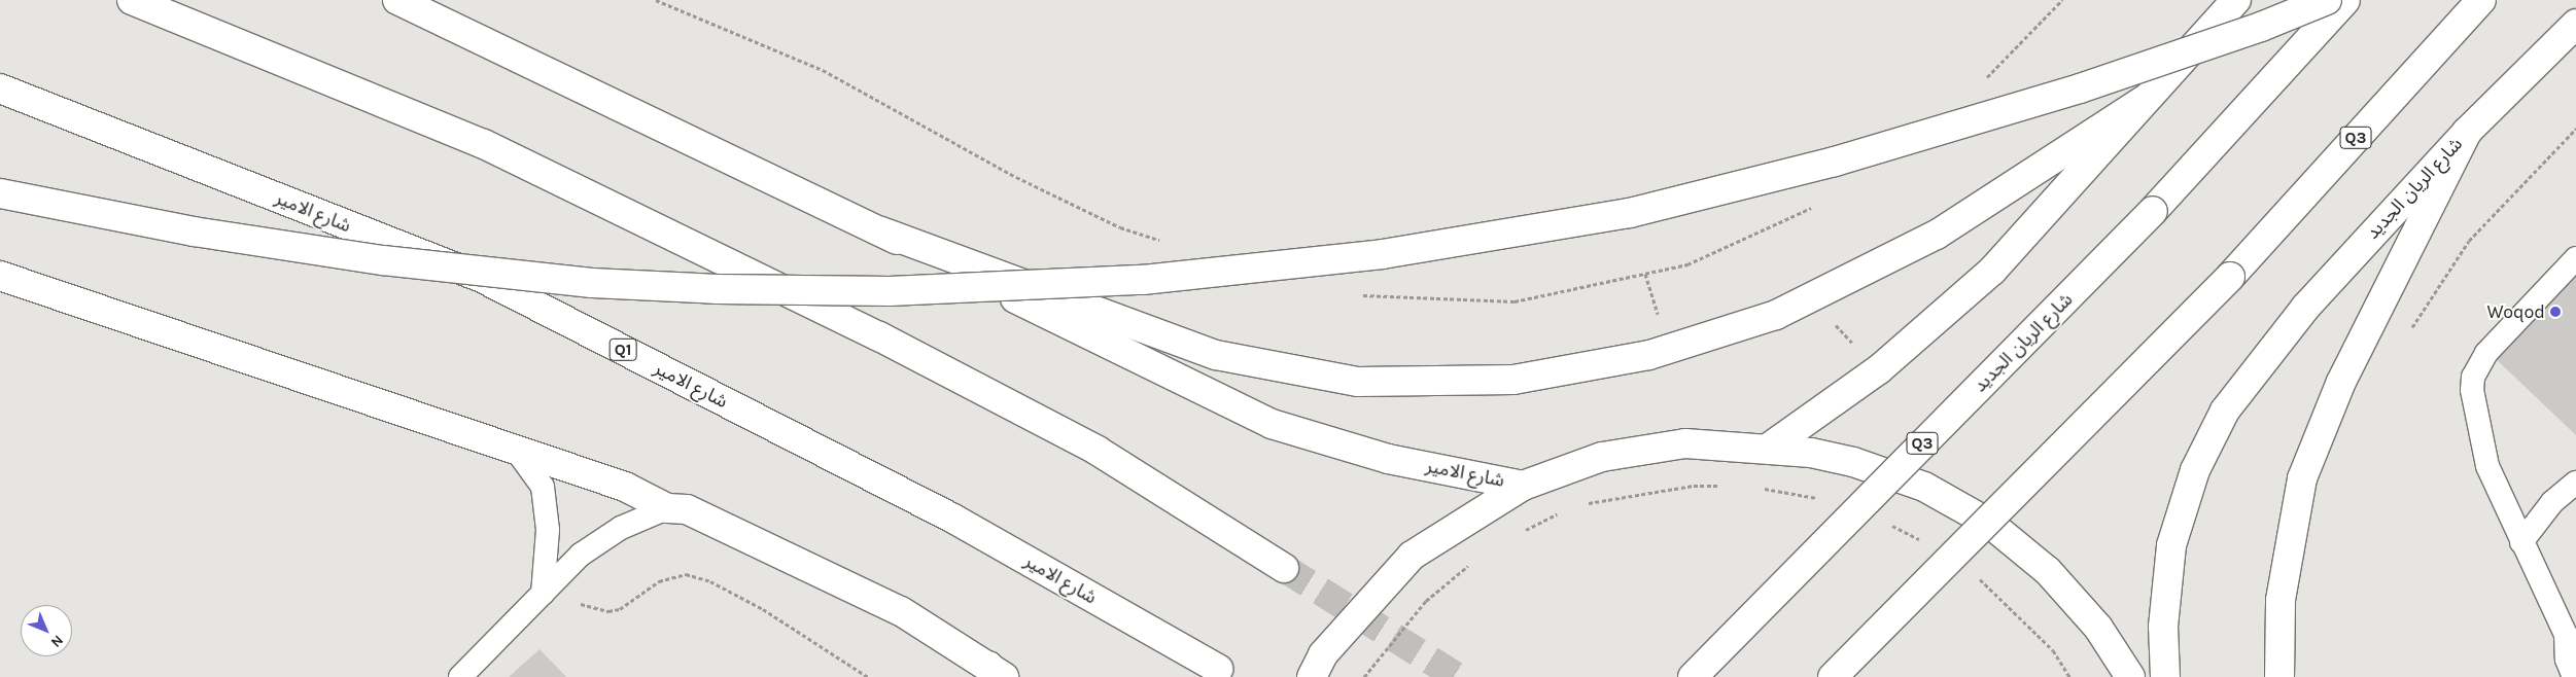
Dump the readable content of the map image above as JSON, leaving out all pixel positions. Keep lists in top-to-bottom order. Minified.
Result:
{"streets":{"main road":["Q3","شارع الريان الجديد","شارع الامير","Q1"]},"places":["Woqod"],"north":"bottom right"}
